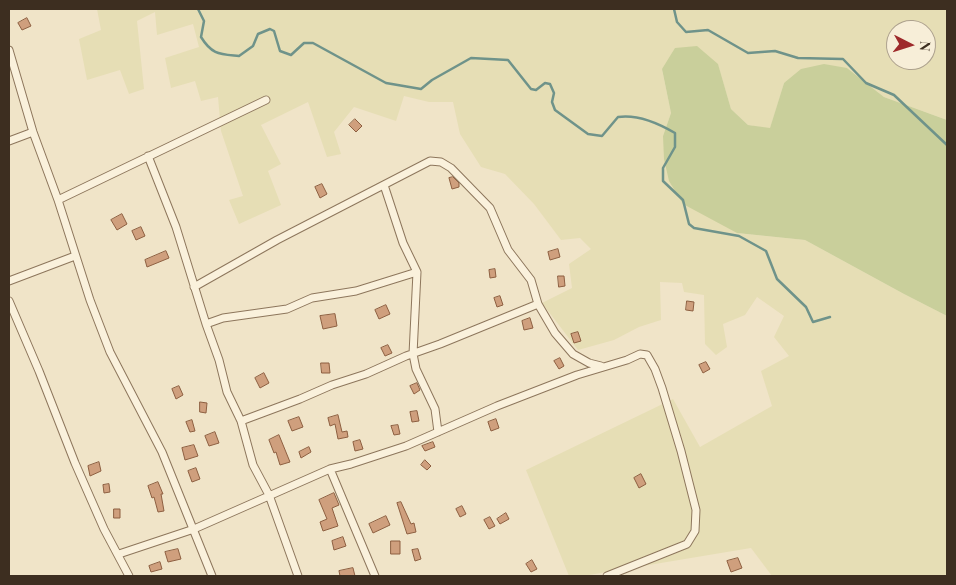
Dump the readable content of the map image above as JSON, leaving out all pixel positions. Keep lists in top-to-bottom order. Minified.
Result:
{"north":"right"}
